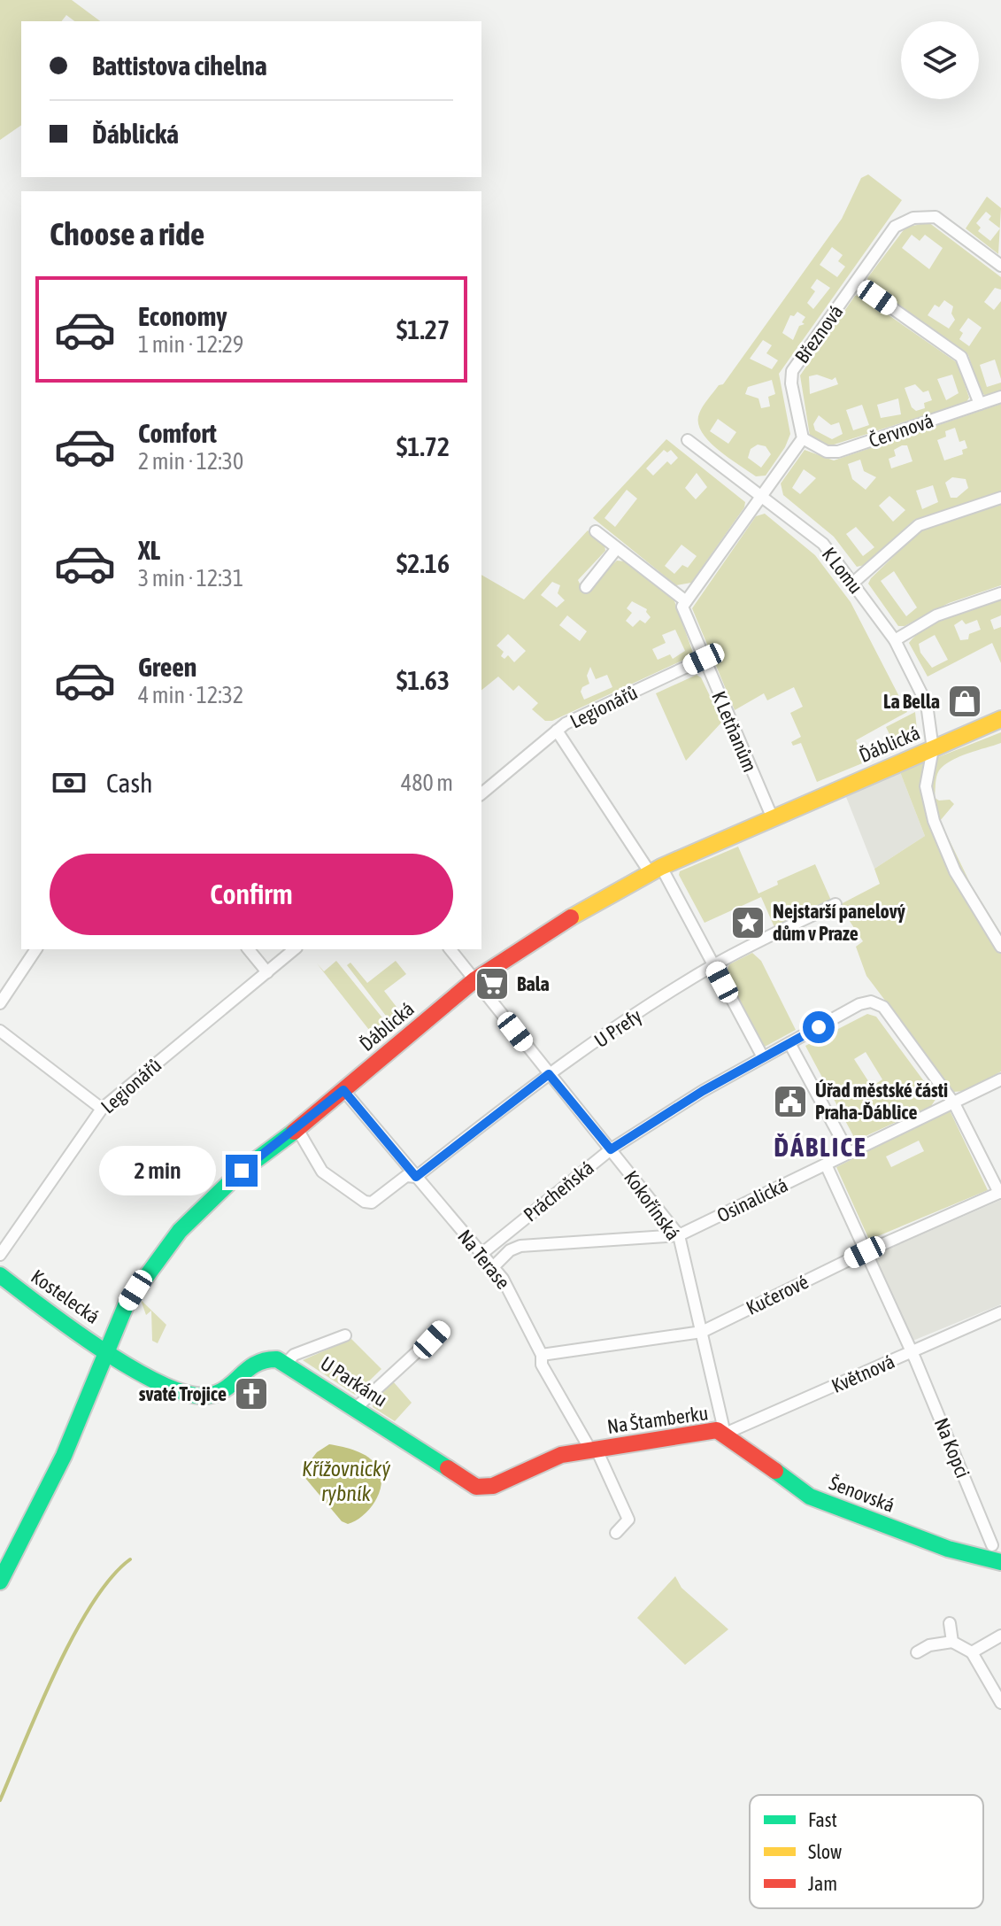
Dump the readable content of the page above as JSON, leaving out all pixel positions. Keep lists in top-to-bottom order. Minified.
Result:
{"streets":{"main road":["Ďáblická","Kostelecká","U Parkánu","Na Štamberku","Šenovská"],"street":["Březnová","Červnová","K Lomu","Legionářů","K Letňanům","U Prefy","Prácheňská","Osinalická","Kokořínská","Na Terase","Kučerové","Květnová","Na Kopci"]},"crossings":[["Březnová","Červnová"],["K Lomu","Ďáblická"],["Legionářů","K Letňanům"],["K Letňanům","Ďáblická"],["Ďáblická","U Prefy"],["Ďáblická","Kokořínská"],["Ďáblická","Na Terase"],["Ďáblická","Kostelecká"],["U Prefy","Kokořínská"],["U Prefy","Na Terase"],["Prácheňská","Osinalická"],["Prácheňská","Kokořínská"],["Prácheňská","Na Terase"],["Osinalická","Kokořínská"],["Osinalická","Na Terase"],["Osinalická","Na Kopci"],["Kokořínská","Kučerové"],["Kokořínská","Květnová"],["Kokořínská","Na Štamberku"],["Kokořínská","Šenovská"],["Na Terase","Kučerové"],["Na Terase","U Parkánu"],["Na Terase","Na Štamberku"],["Kučerové","Na Kopci"],["Květnová","Na Štamberku"],["Květnová","Na Kopci"],["Květnová","Šenovská"],["U Parkánu","Na Štamberku"],["Na Štamberku","Šenovská"]],"districts":["ĎÁBLICE"],"water":["Křížovnický rybník"],"places":{"shop":["La Bella"],"place":["Nejstarší panelový dům v Praze"],"supermarket":["Bala"],"public building":["Úřad městské části Praha-Ďáblice"],"church":["svaté Trojice"]},"legend":["Fast","Slow","Jam"],"page":{"banner":["Battistova cihelna","Ďáblická"],"heading":"Choose a ride","list":[{"name":"Economy","note":"1 min · 12:29","value":"$1.27"},{"name":"Comfort","note":"2 min · 12:30","value":"$1.72"},{"name":"XL","note":"3 min · 12:31","value":"$2.16"},{"name":"Green","note":"4 min · 12:32","value":"$1.63"}],"pay":["Cash","480 m"],"buttons":"Confirm","bubble":"2 min"}}
